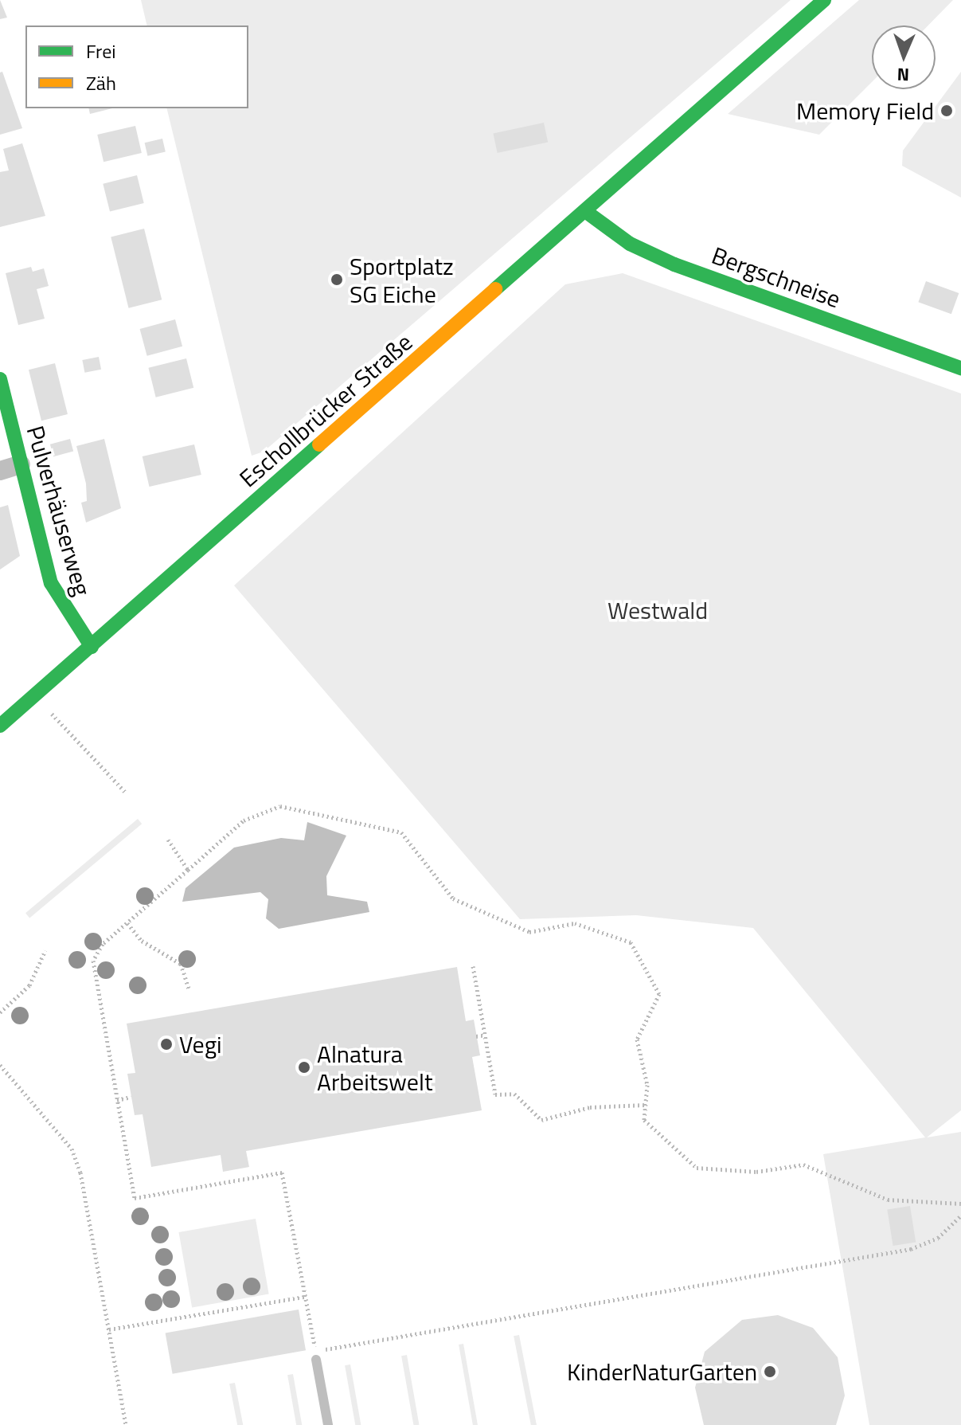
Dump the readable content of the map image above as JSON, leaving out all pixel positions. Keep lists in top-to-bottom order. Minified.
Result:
{"streets":{"main road":["Bergschneise","Eschollbrücker Straße","Pulverhäuserweg"]},"crossings":[["Bergschneise","Eschollbrücker Straße"],["Eschollbrücker Straße","Pulverhäuserweg"]],"parks":["Westwald"],"places":["Memory Field","Sportplatz SG Eiche","Vegi","Alnatura Arbeitswelt","KinderNaturGarten"],"legend":["Frei","Zäh"],"north":"bottom"}
